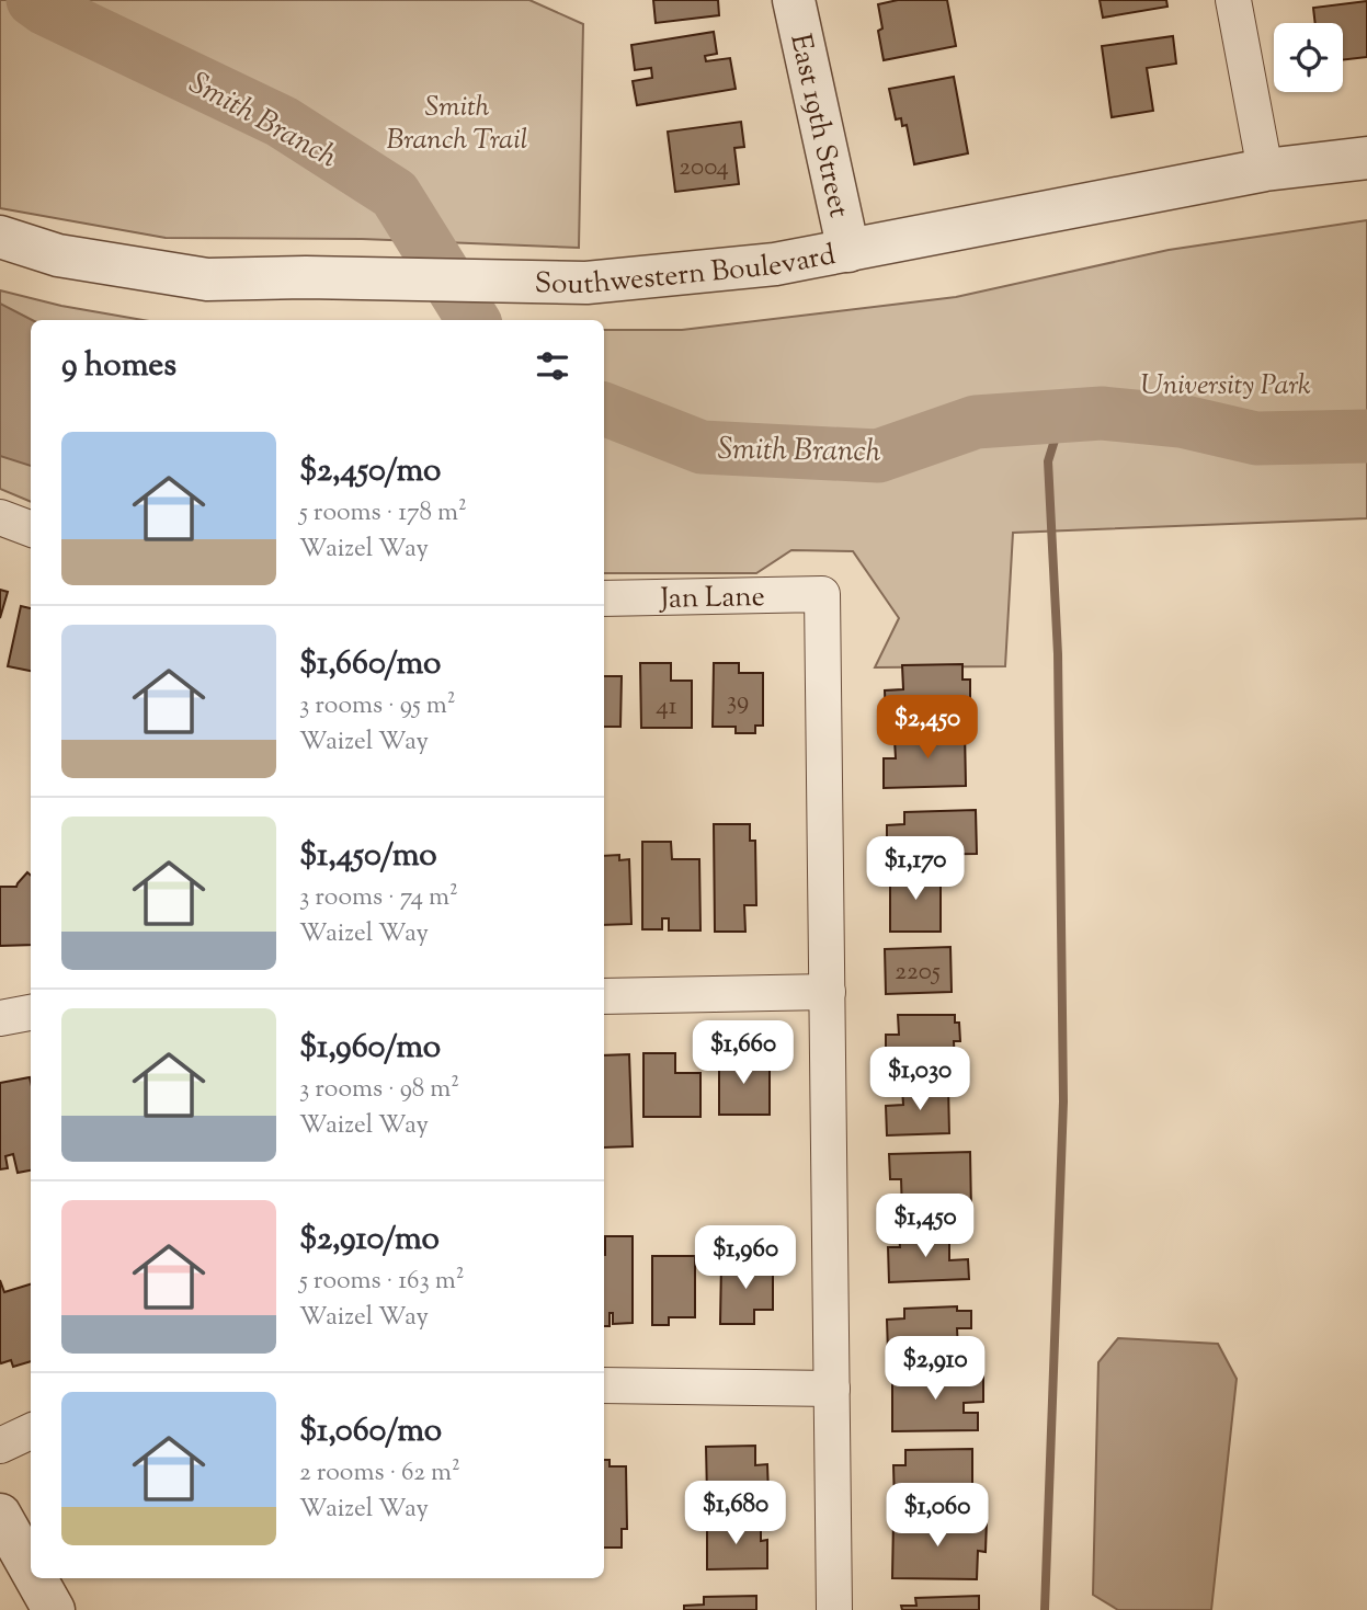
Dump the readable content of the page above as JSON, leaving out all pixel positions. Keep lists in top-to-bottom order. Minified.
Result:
{"streets":{"street":["East 19th Street","Southwestern Boulevard","Jan Lane"]},"crossings":[["East 19th Street","Southwestern Boulevard"]],"water":["Smith Branch"],"parks":["Smith Branch Trail","University Park"],"house_numbers":["2004","39","41","2205"],"page":{"heading":"9 homes","list":[{"name":"$2,450/mo","note":"5 rooms · 178 m² · Waizel Way"},{"name":"$1,660/mo","note":"3 rooms · 95 m² · Waizel Way"},{"name":"$1,450/mo","note":"3 rooms · 74 m² · Waizel Way"},{"name":"$1,960/mo","note":"3 rooms · 98 m² · Waizel Way"},{"name":"$2,910/mo","note":"5 rooms · 163 m² · Waizel Way"},{"name":"$1,060/mo","note":"2 rooms · 62 m² · Waizel Way"}],"price":["$2,450","$1,170","$1,660","$1,030","$1,450","$1,960","$2,910","$1,680","$1,060"]}}
